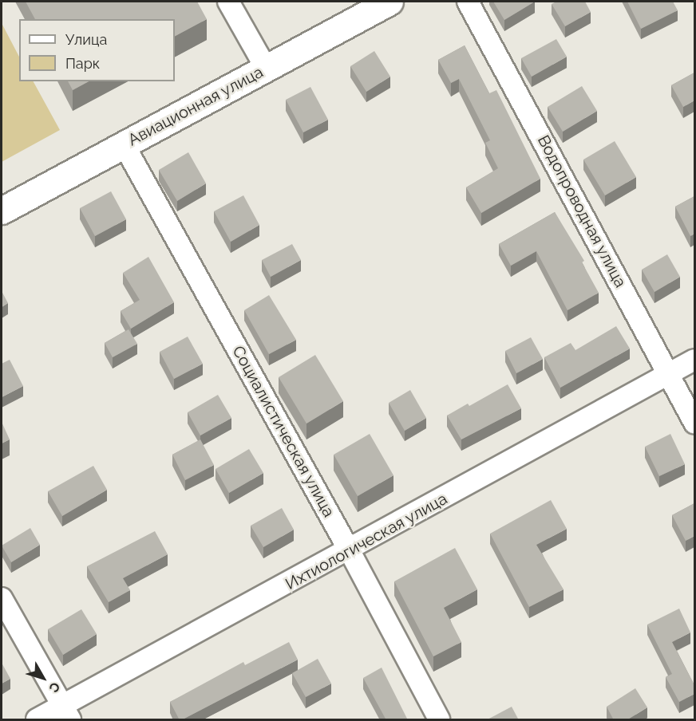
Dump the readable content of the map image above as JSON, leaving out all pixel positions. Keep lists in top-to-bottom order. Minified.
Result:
{"streets":{"main road":["Авиационная улица"],"street":["Водопроводная улица","Социалистическая улица","Ихтиологическая улица"]},"crossings":[["Авиационная улица","Социалистическая улица"],["Водопроводная улица","Ихтиологическая улица"],["Социалистическая улица","Ихтиологическая улица"]],"legend":["Улица","Парк"],"north":"bottom right"}
